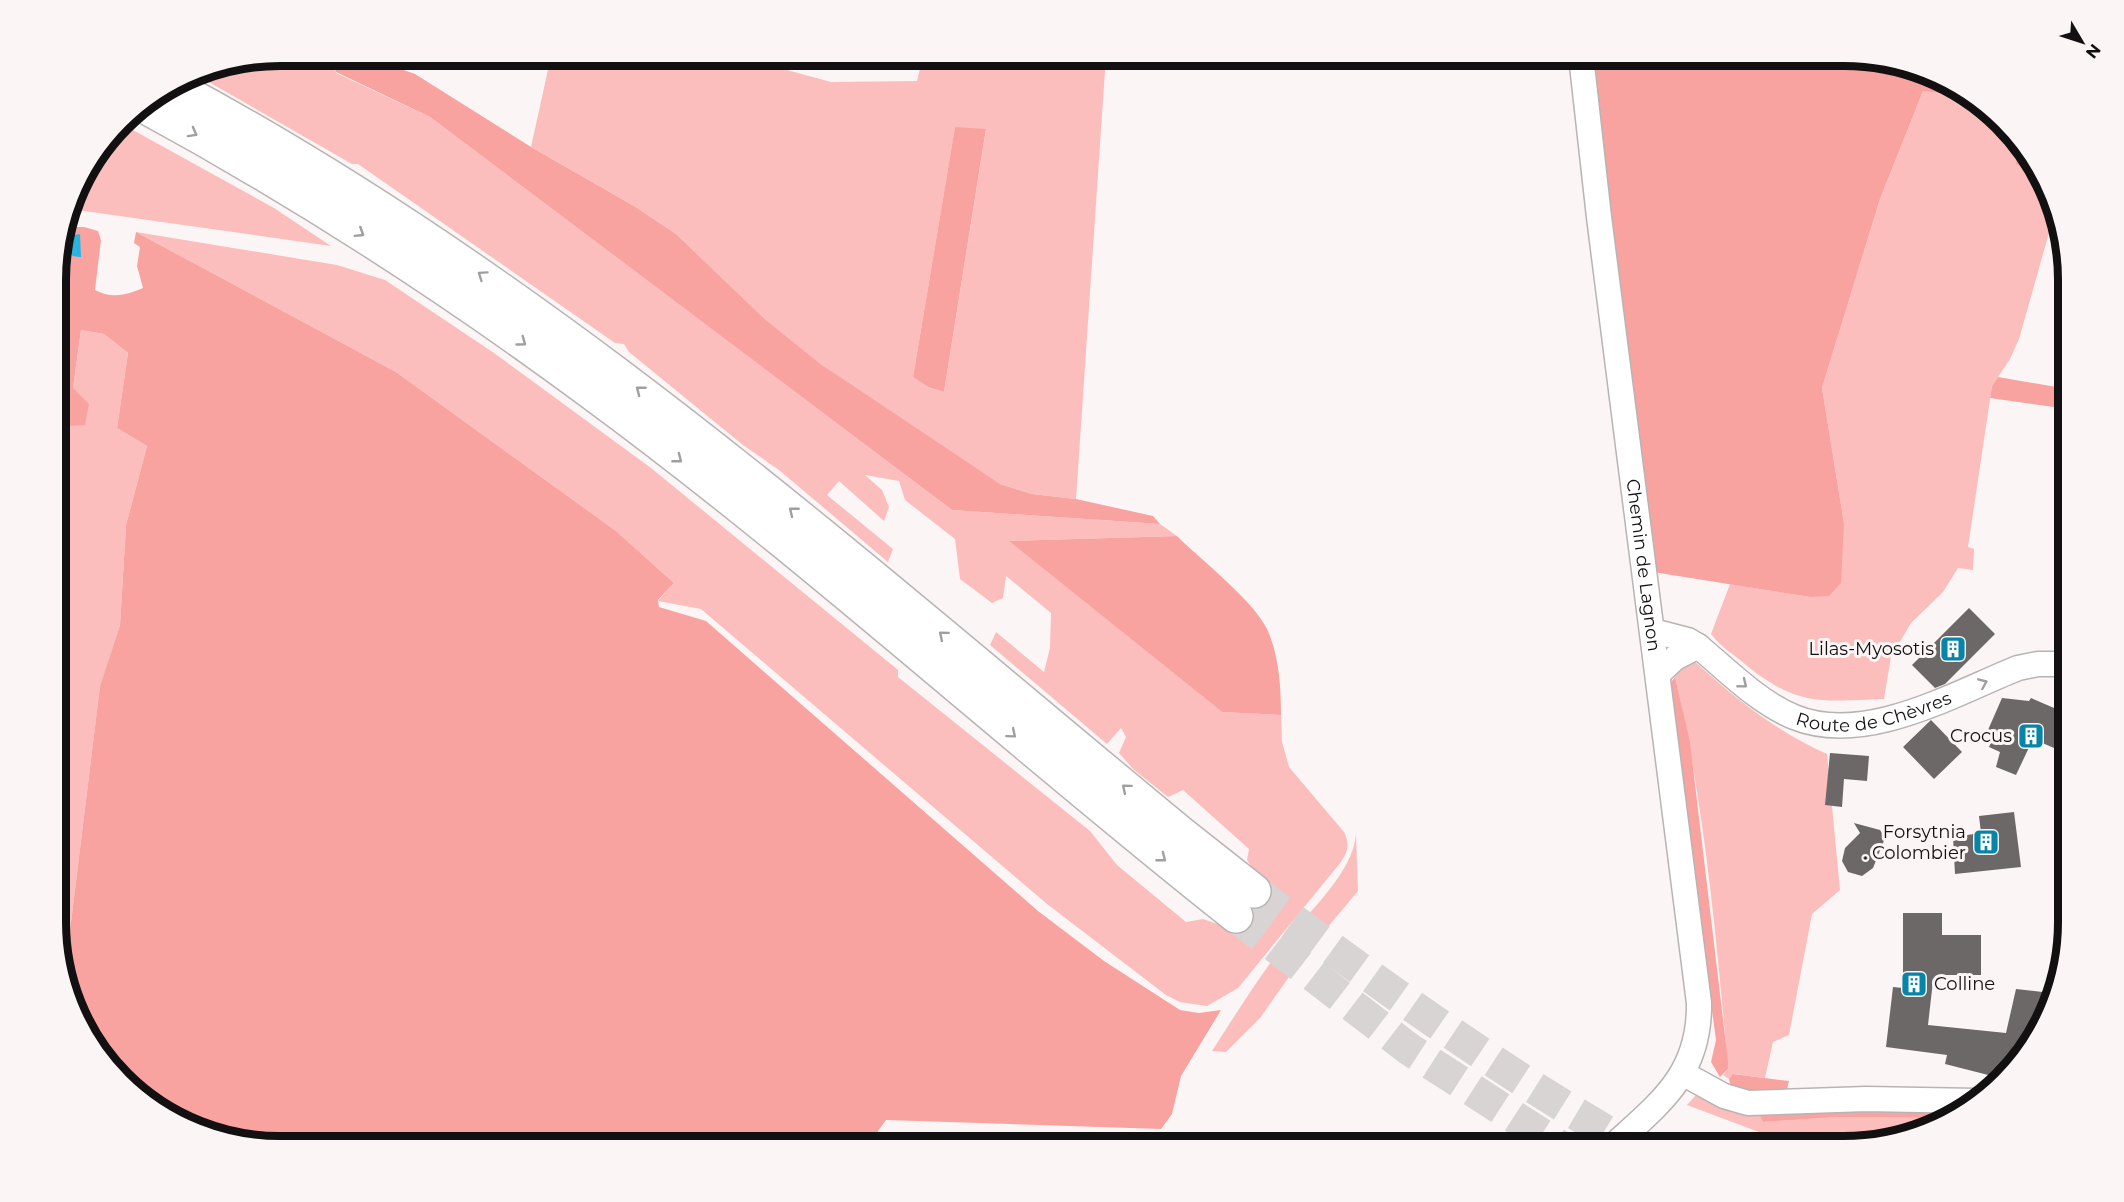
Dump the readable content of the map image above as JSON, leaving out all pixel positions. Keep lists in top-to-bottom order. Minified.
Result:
{"streets":{"street":["Chemin de Lagnon","Route de Chèvres"]},"crossings":[["Chemin de Lagnon","Route de Chèvres"]],"one_way":["Route de Chèvres"],"places":{"building":["Lilas-Myosotis","Crocus","Forsytnia . Colombier","Colline"]},"north":"bottom right"}
